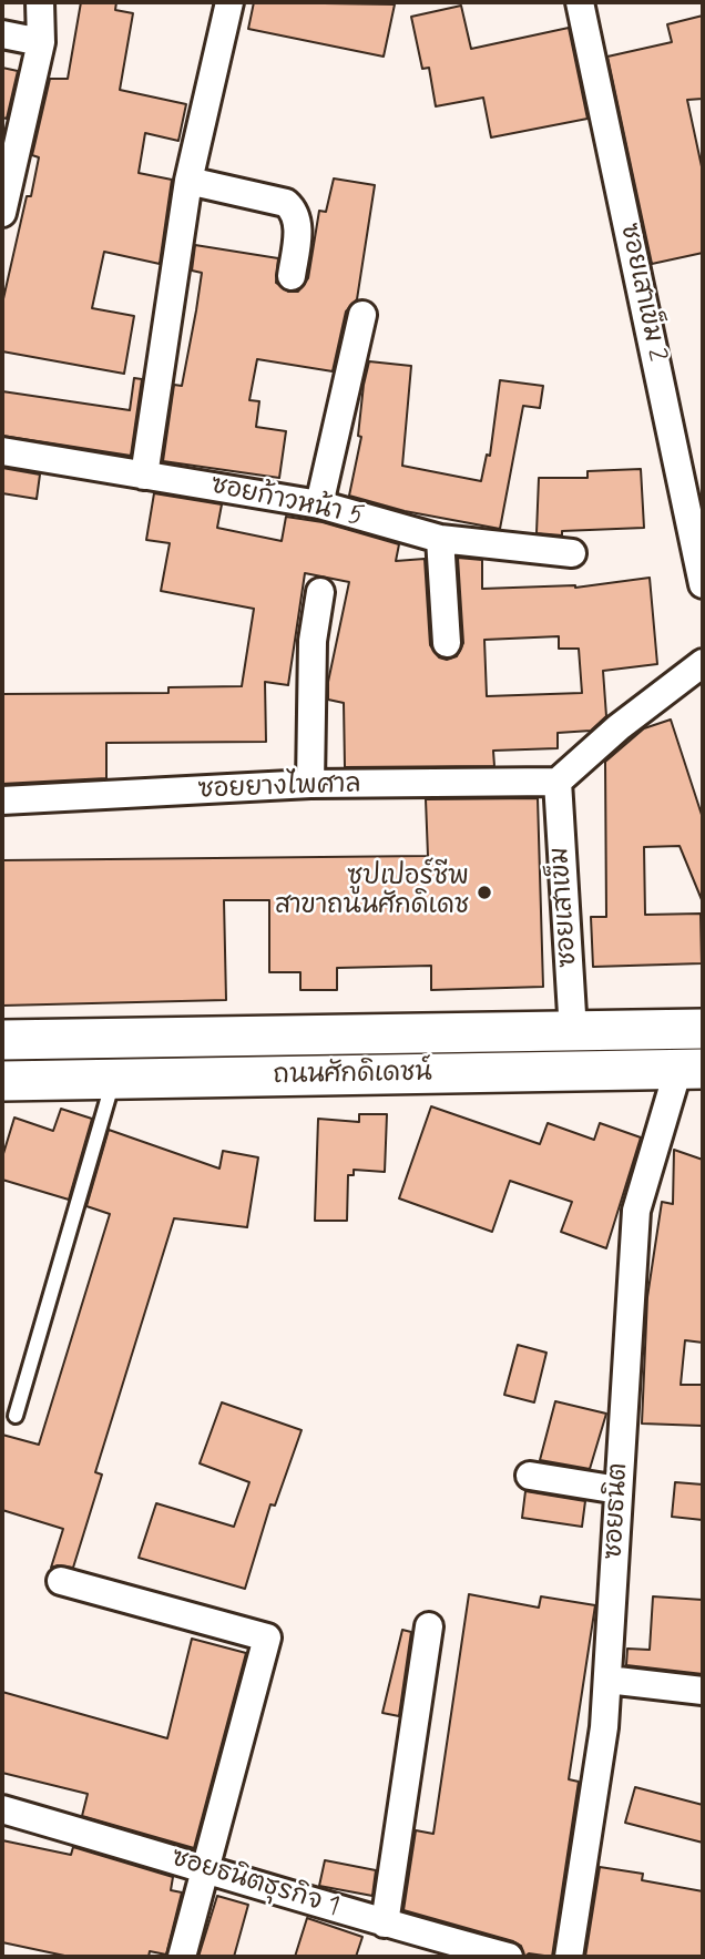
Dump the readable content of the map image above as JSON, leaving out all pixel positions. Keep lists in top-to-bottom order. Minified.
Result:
{"streets":{"main road":["ถนนศักดิเดชน์"],"street":["ซอยเสาเข็ม 2","ซอยก้าวหน้า 5","ซอยยางไพศาล","ซอยเสาเข็ม","ซอยธนิต","ซอยธนิตธุรกิจ 1"]},"crossings":[["ซอยยางไพศาล","ซอยเสาเข็ม"],["ซอยเสาเข็ม","ถนนศักดิเดชน์"],["ถนนศักดิเดชน์","ซอยธนิต"]],"places":["ซูปเปอร์ชีพ สาขาถนนศักดิเดช"]}
